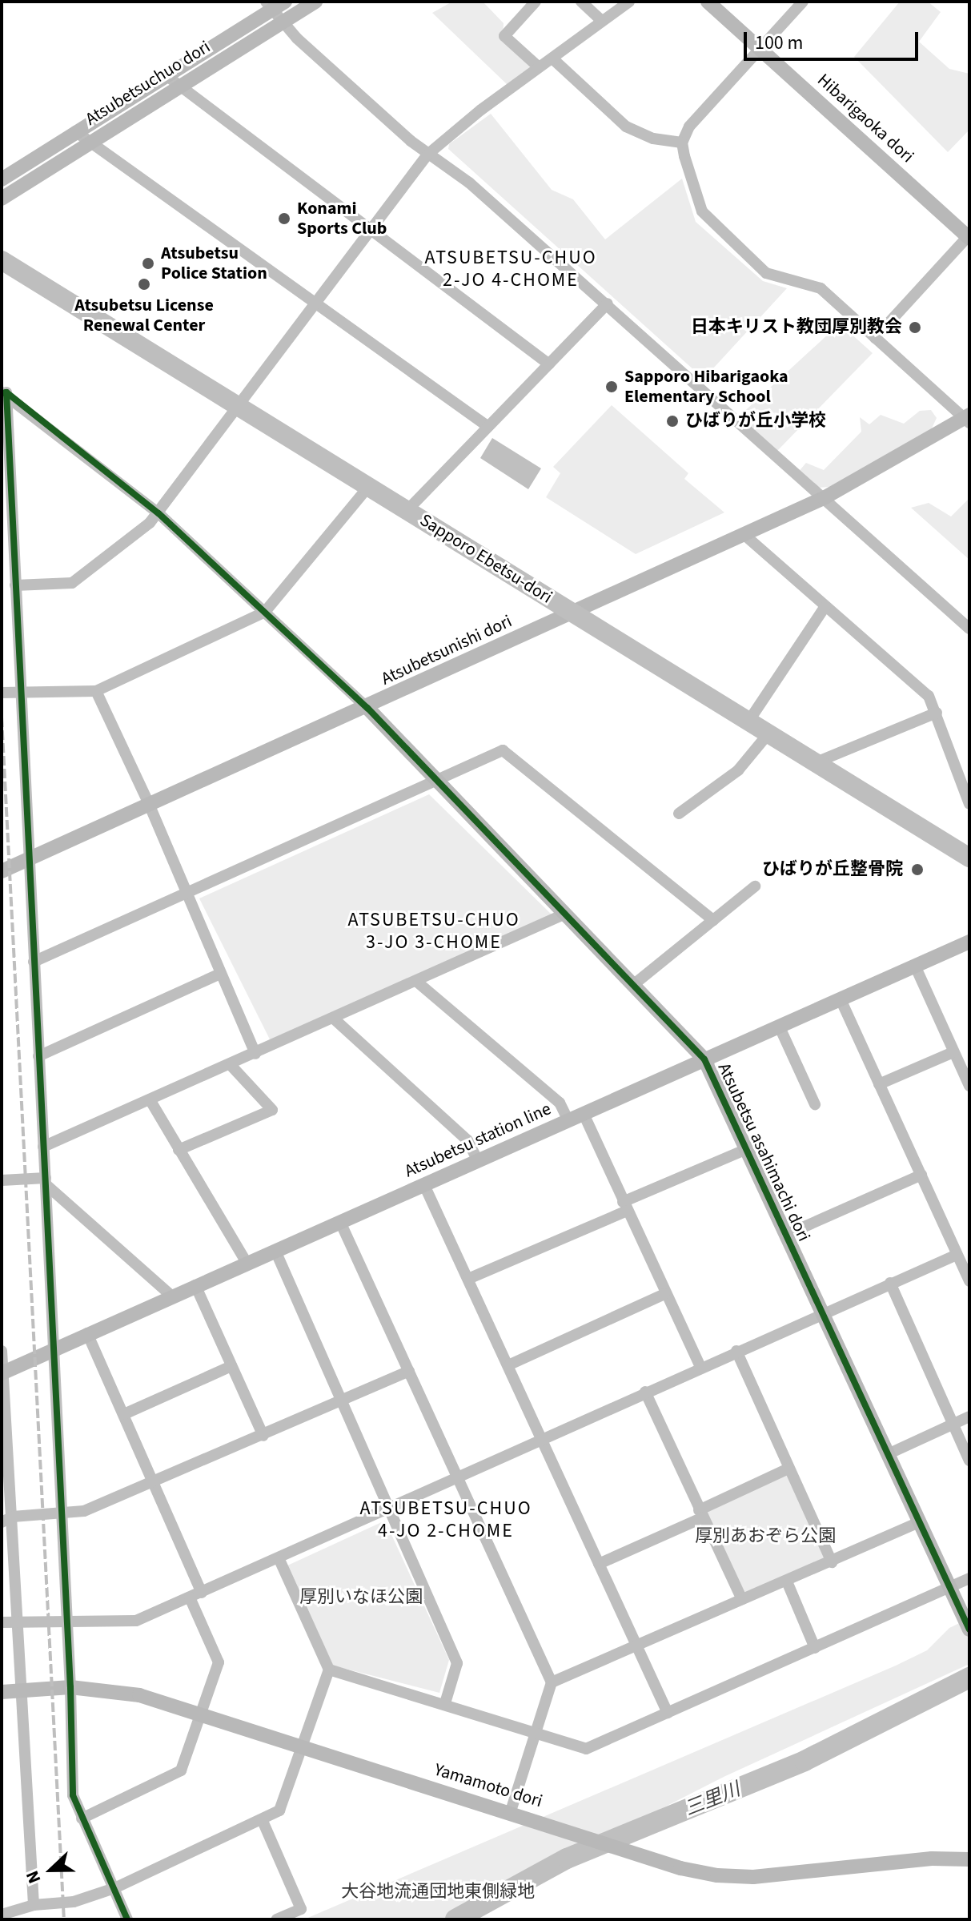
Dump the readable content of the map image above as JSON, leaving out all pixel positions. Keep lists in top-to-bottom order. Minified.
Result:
{"streets":{"highway":["Sapporo Ebetsu-dori"],"street":["Atsubetsuchuo dori","Hibarigaoka dori","Atsubetsunishi dori","Atsubetsu station line","Atsubetsu asahimachi dori","Yamamoto dori"]},"crossings":[["Sapporo Ebetsu-dori","Atsubetsunishi dori"],["Atsubetsunishi dori","Atsubetsu asahimachi dori"],["Atsubetsu station line","Atsubetsu asahimachi dori"]],"districts":["ATSUBETSU-CHUO 2-JO 4-CHOME","ATSUBETSU-CHUO 3-JO 3-CHOME","ATSUBETSU-CHUO 4-JO 2-CHOME"],"water":["三里川"],"parks":["厚別あおぞら公園","厚別いなほ公園","大谷地流通団地東側緑地"],"places":["Konami Sports Club","Atsubetsu Police Station","Atsubetsu License Renewal Center","日本キリスト教団厚別教会","Sapporo Hibarigaoka Elementary School","ひばりが丘小学校","ひばりが丘整骨院"],"scale_bar":"100 m","north":"left"}
